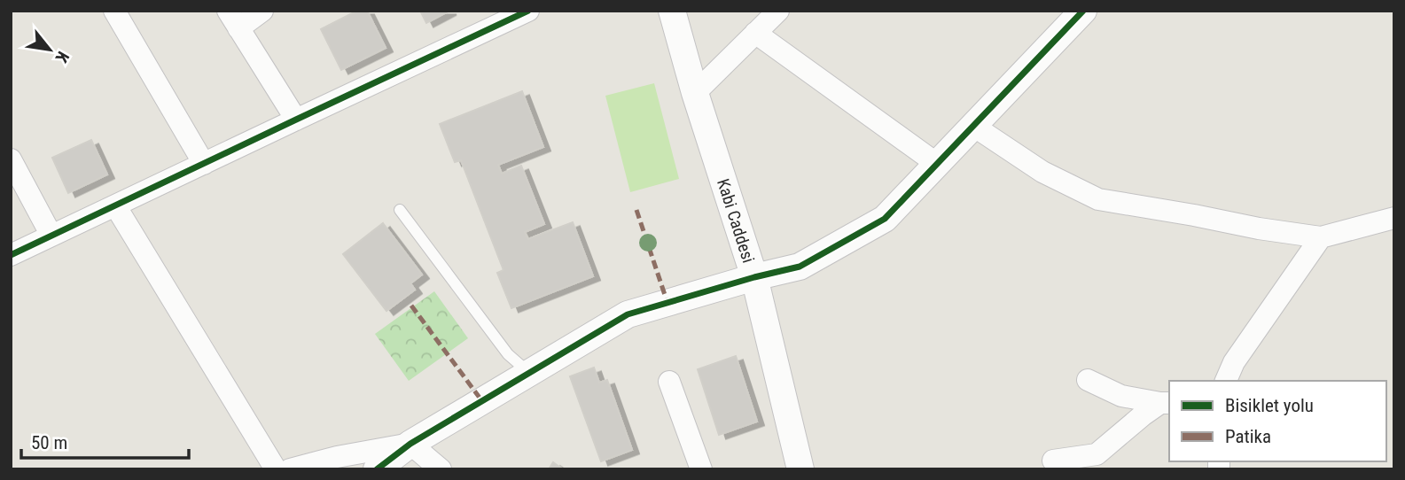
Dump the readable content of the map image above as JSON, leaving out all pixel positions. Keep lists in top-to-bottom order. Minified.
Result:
{"streets":{"street":["Kabi Caddesi"]},"legend":["Bisiklet yolu","Patika"],"scale_bar":"50 m","north":"bottom right"}
